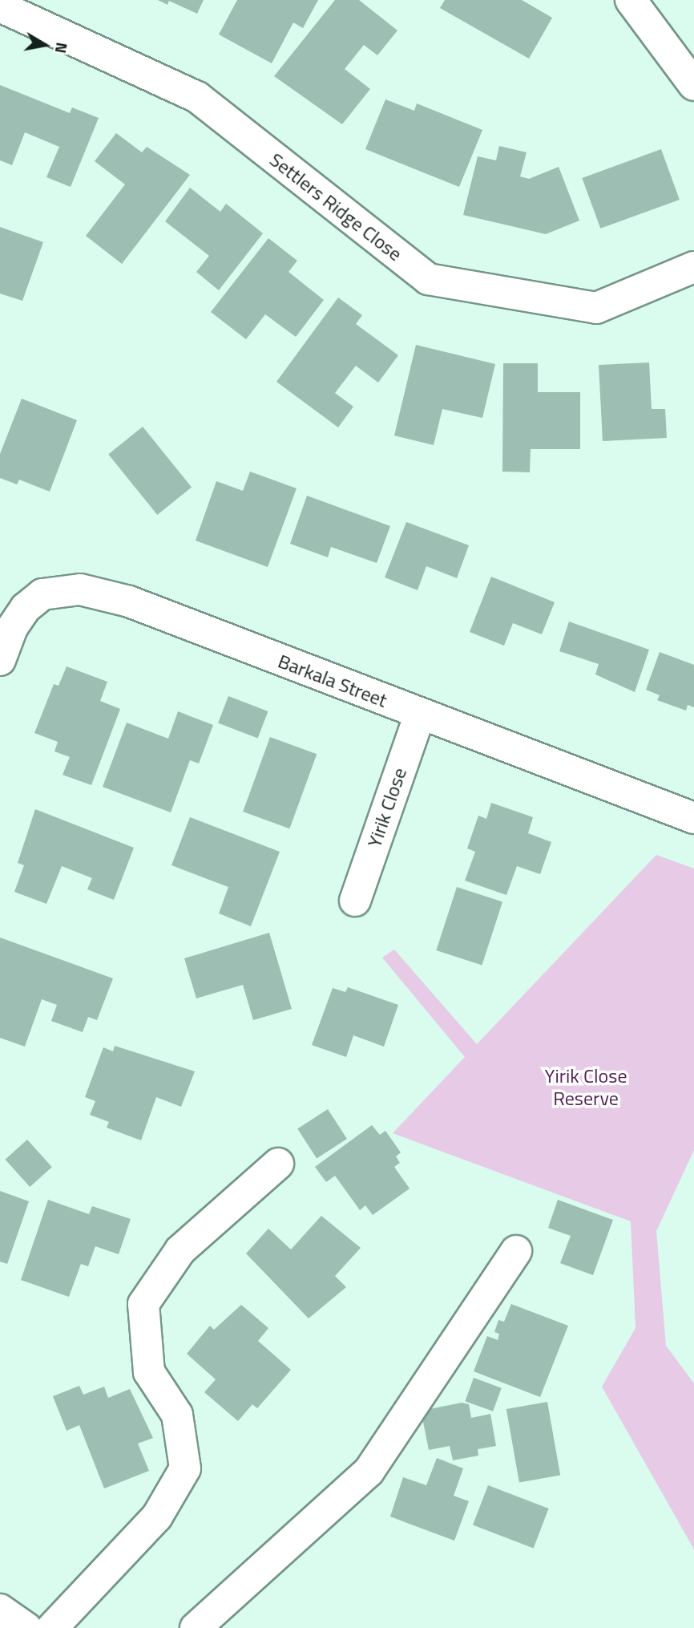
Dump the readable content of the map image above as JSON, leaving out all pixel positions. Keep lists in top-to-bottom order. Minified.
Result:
{"streets":{"street":["Settlers Ridge Close","Barkala Street","Yirik Close"]},"crossings":[["Barkala Street","Yirik Close"]],"parks":["Yirik Close Reserve"],"north":"right"}
